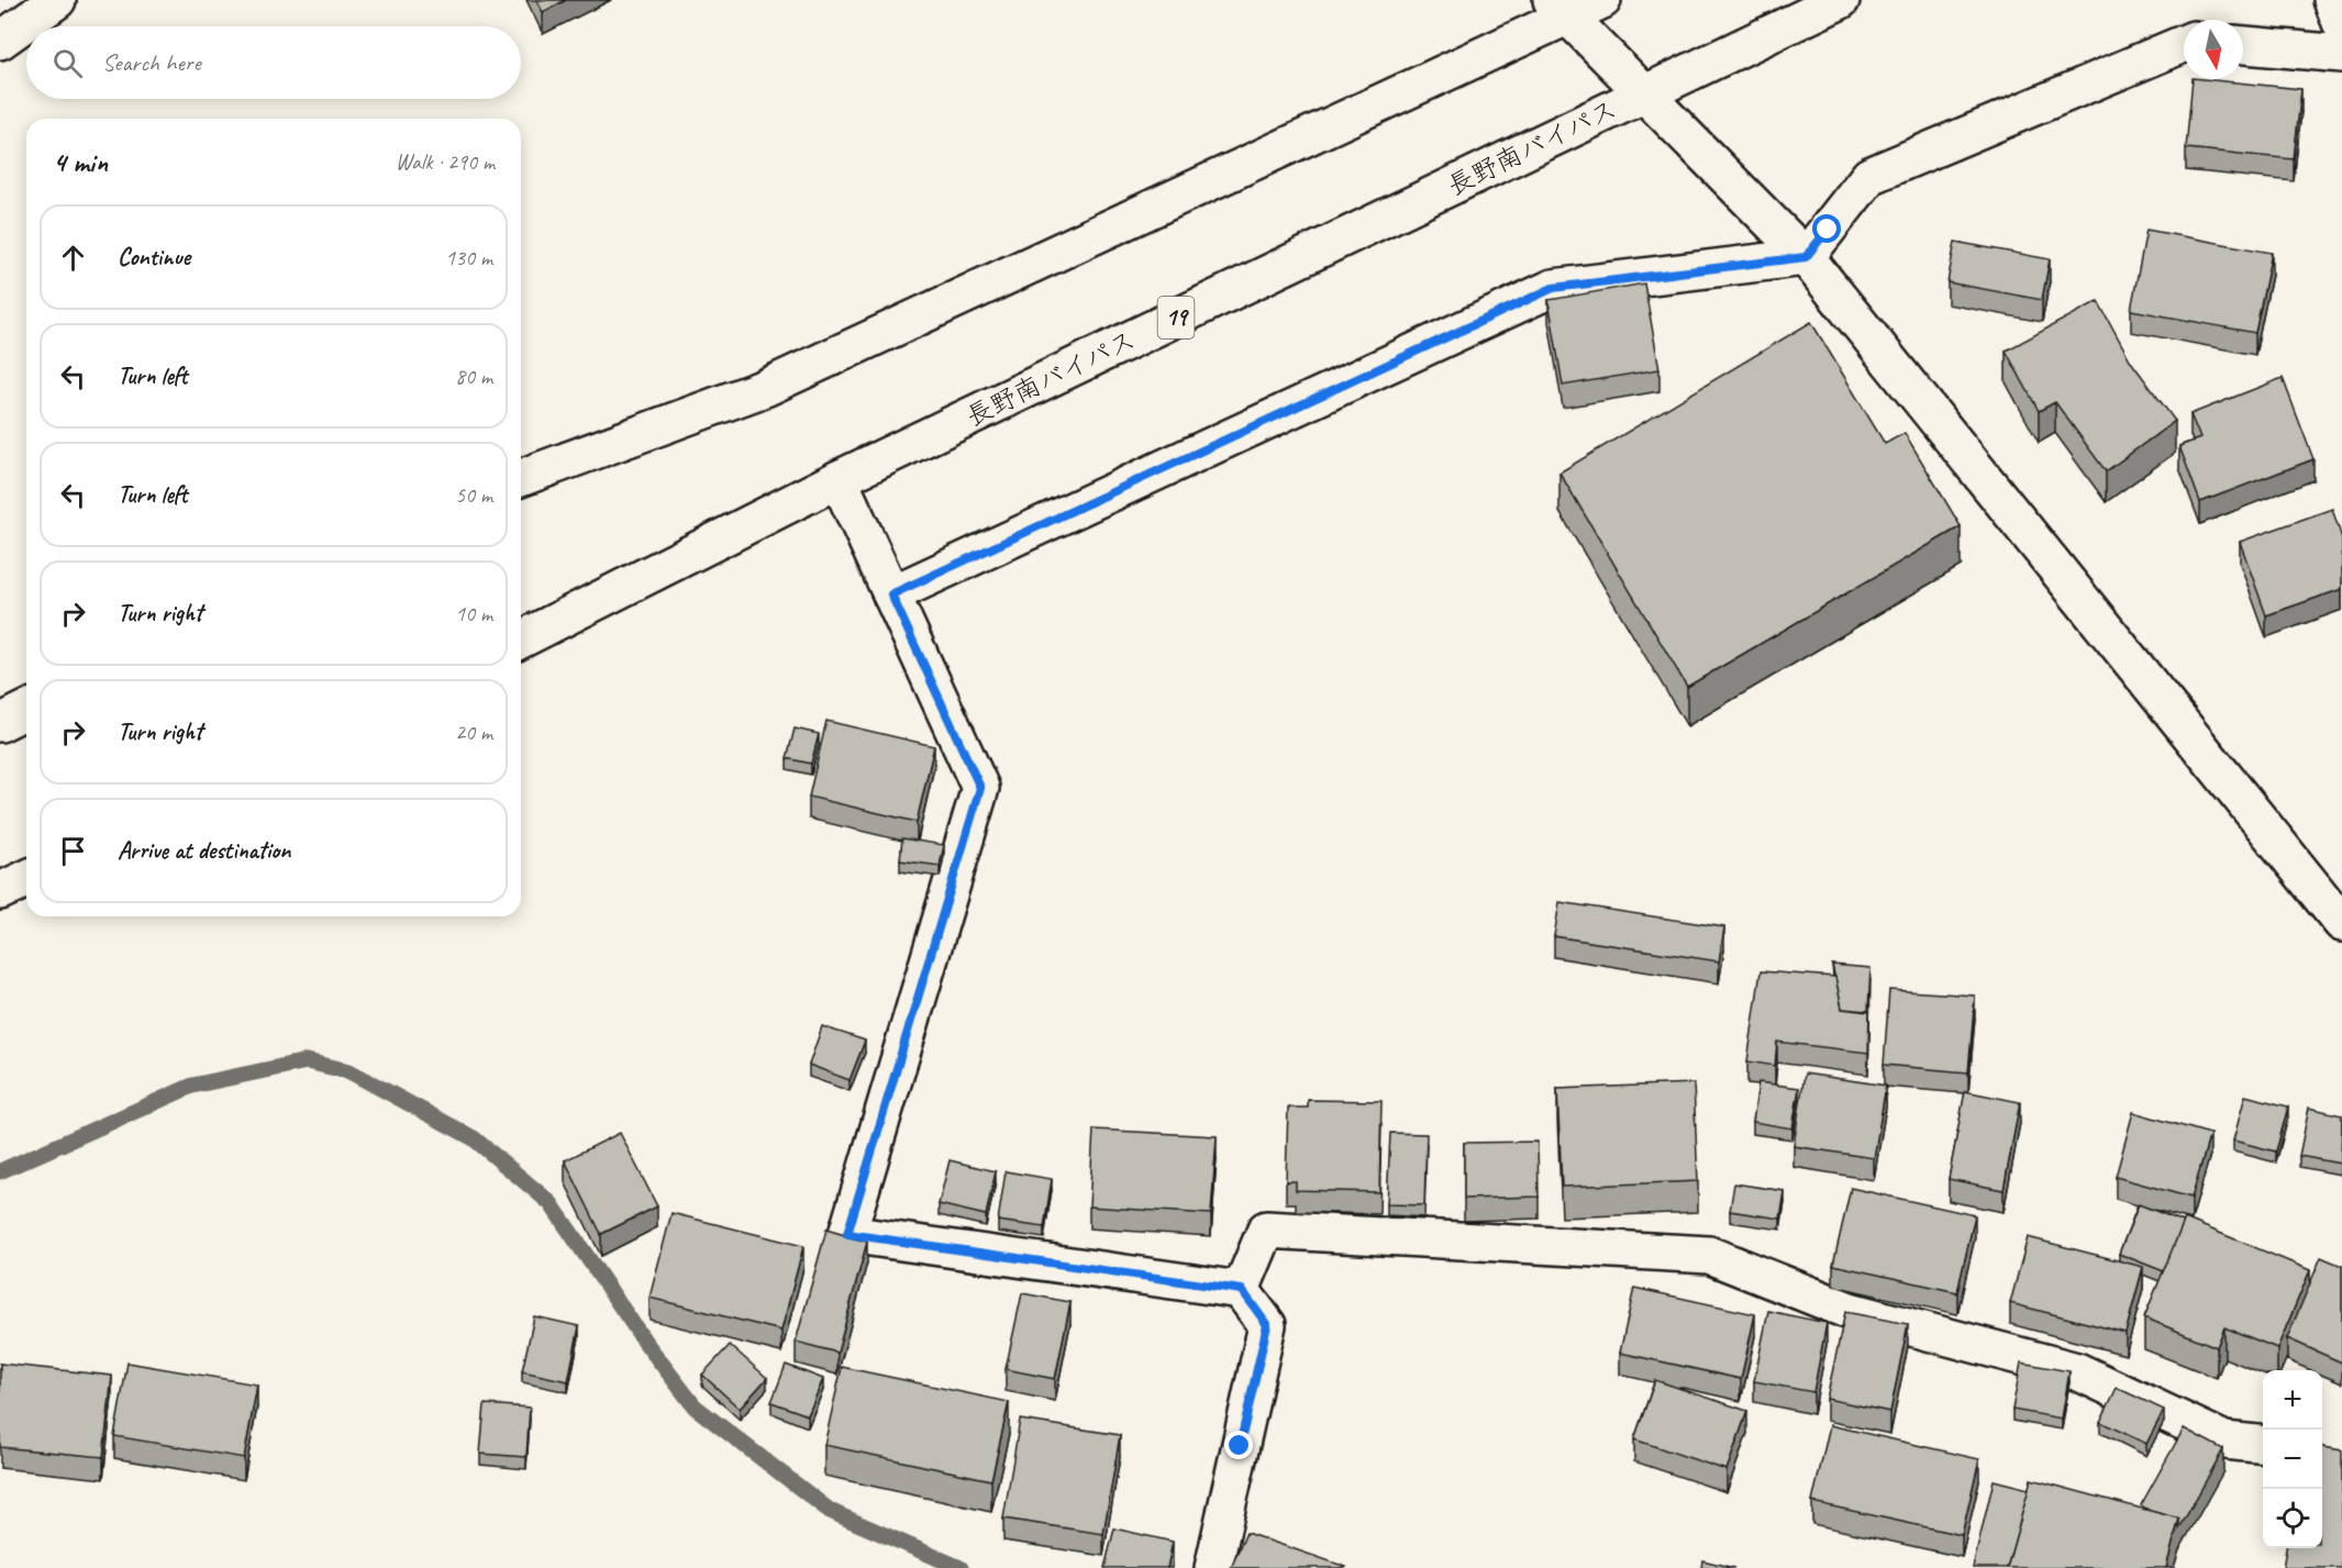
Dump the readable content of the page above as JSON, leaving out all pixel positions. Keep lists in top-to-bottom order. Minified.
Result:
{"streets":{"main road":["長野南バイパス","19"]},"north":"bottom","page":{"search":"Search here","heading":["4 min","Walk · 290 m"],"list":[["Continue","130 m"],["Turn left","80 m"],["Turn left","50 m"],["Turn right","10 m"],["Turn right","20 m"],"Arrive at destination"],"map_buttons":["+","−"]}}
